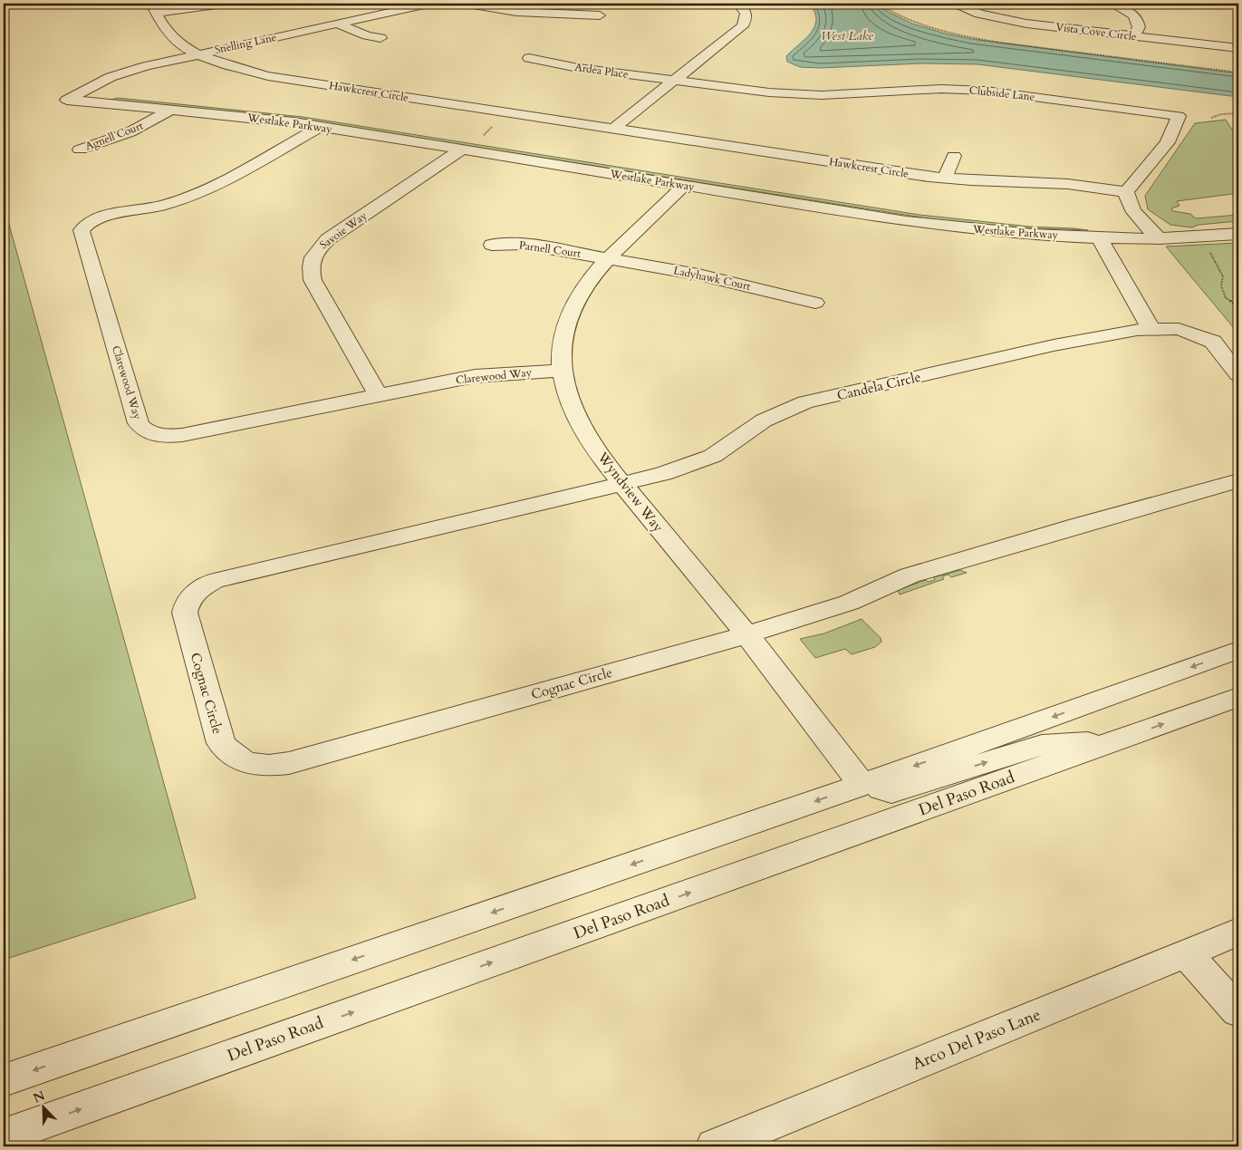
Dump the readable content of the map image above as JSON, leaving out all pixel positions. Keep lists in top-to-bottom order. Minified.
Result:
{"streets":{"street":["Vista Cove Circle","Snelling Lane","Ardea Place","Hawkcrest Circle","Clubside Lane","Westlake Parkway","Agnell Court","Savoie Way","Parnell Court","Ladyhawk Court","Clarewood Way","Candela Circle","Wyndview Way","Cognac Circle","Del Paso Road","Arco Del Paso Lane"]},"crossings":[["Snelling Lane","Hawkcrest Circle"],["Snelling Lane","Westlake Parkway"],["Ardea Place","Clubside Lane"],["Hawkcrest Circle","Clubside Lane"],["Westlake Parkway","Agnell Court"],["Westlake Parkway","Savoie Way"],["Westlake Parkway","Clarewood Way"],["Westlake Parkway","Wyndview Way"],["Savoie Way","Clarewood Way"],["Parnell Court","Ladyhawk Court"],["Parnell Court","Wyndview Way"],["Ladyhawk Court","Wyndview Way"],["Clarewood Way","Wyndview Way"],["Candela Circle","Wyndview Way"],["Candela Circle","Cognac Circle"],["Wyndview Way","Cognac Circle"]],"water":["West Lake"],"north":"top left"}
